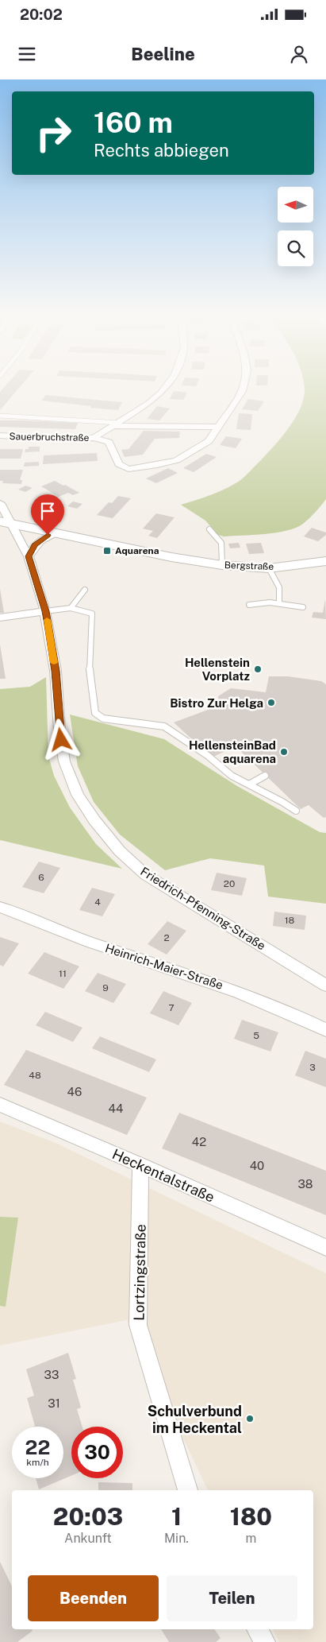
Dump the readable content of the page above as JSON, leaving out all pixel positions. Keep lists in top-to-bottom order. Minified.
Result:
{"streets":{"street":["Sauerbruchstraße","Bergstraße","Friedrich-Pfenning-Straße","Heinrich-Maier-Straße","Heckentalstraße","Lortzingstraße"]},"crossings":[["Heckentalstraße","Lortzingstraße"]],"places":{"transit":["Aquarena"],"other":["Hellenstein Vorplatz","Bistro Zur Helga","HellensteinBad aquarena","Schulverbund im Heckental"]},"house_numbers":["6","20","4","18","2","11","9","7","5","3","48","46","44","42","40","38","33","31"],"north":"left","page":{"status":"20:02","header":"Beeline","turn":["160 m","Rechts abbiegen"],"speed":"22 km/h","limit":"30","eta":["20:03","Ankunft","1","Min.","180","m"],"buttons":["Beenden","Teilen"]}}
